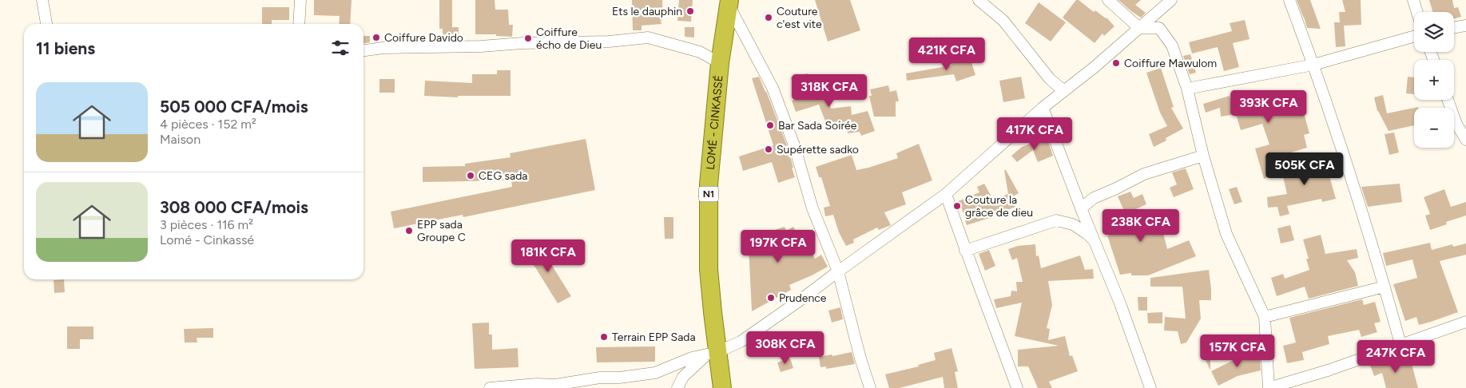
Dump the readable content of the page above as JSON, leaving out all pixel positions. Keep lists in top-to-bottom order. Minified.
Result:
{"streets":{"highway":["LOMÉ - CINKASSÉ","N1"]},"places":["Ets le dauphin","Couture c'est vite","Coiffure Davido","Coiffure écho de Dieu","Coiffure Mawulom","Bar Sada Soirée","Supérette sadko","CEG sada","Couture la grâce de dieu","EPP sada Groupe C","Prudence","Terrain EPP Sada"],"page":{"map_buttons":["+","−"],"heading":"11 biens","price":["421K CFA","318K CFA","393K CFA","417K CFA","505K CFA","238K CFA","197K CFA","181K CFA","308K CFA","157K CFA","247K CFA"],"list":[{"name":"505 000 CFA/mois","note":"4 pièces · 152 m² · Maison"},{"name":"308 000 CFA/mois","note":"3 pièces · 116 m² · Lomé - Cinkassé"}]}}
